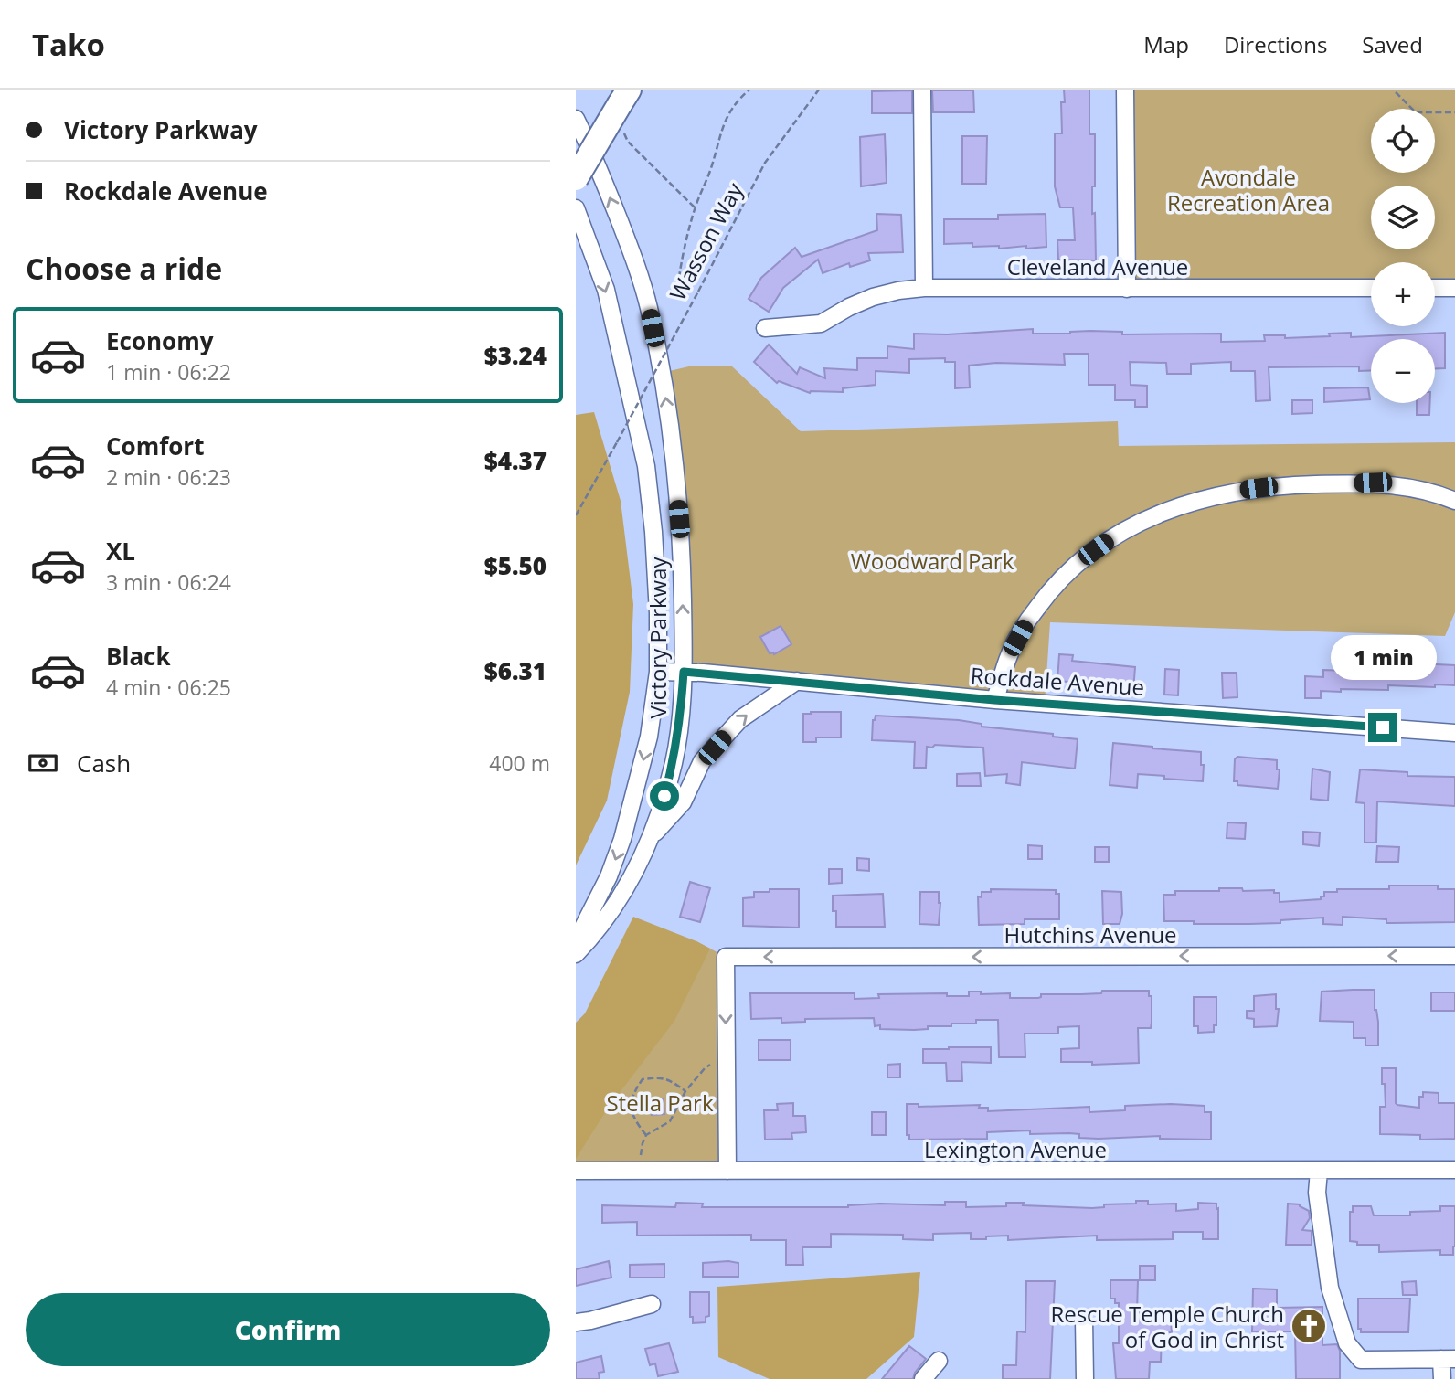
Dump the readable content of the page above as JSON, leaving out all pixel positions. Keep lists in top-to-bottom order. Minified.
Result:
{"streets":{"street":["Cleveland Avenue","Victory Parkway","Rockdale Avenue","Hutchins Avenue","Lexington Avenue"],"path":["Wasson Way"]},"crossings":[["Victory Parkway","Rockdale Avenue"]],"one_way":["Hutchins Avenue"],"parks":["Avondale Recreation Area","Woodward Park","Stella Park"],"places":{"church":["Rescue Temple Church of God in Christ"]},"page":{"header":"Tako","nav":["Map","Directions","Saved"],"banner":["Victory Parkway","Rockdale Avenue"],"map_buttons":["+","−"],"heading":"Choose a ride","list":[{"name":"Economy","note":"1 min · 06:22","value":"$3.24"},{"name":"Comfort","note":"2 min · 06:23","value":"$4.37"},{"name":"XL","note":"3 min · 06:24","value":"$5.50"},{"name":"Black","note":"4 min · 06:25","value":"$6.31"}],"bubble":"1 min","pay":["Cash","400 m"],"buttons":"Confirm"}}
